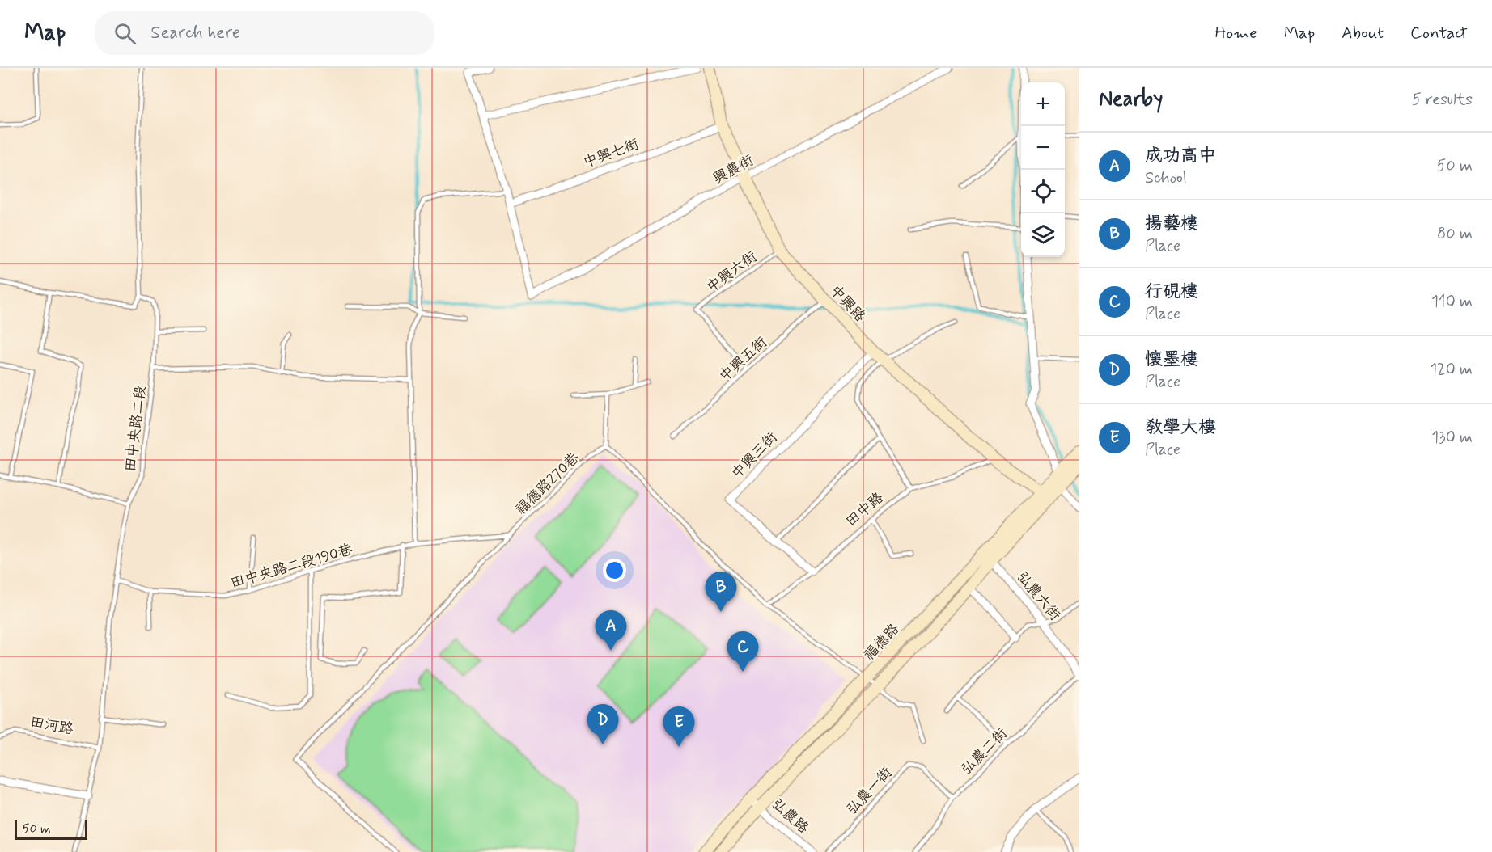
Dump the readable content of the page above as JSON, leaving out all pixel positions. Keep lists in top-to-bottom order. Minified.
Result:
{"streets":{"street":["中興七街","興農街","中興路","中興三街","弘農六街","福德路","弘農路"],"lane":["中興六街","中興五街","田中央路二段","福德路270巷","田中路","田中央路二段190巷","田河路","弘農二街","弘農一街"]},"crossings":[["中興七街","興農街"],["中興七街","中興路"],["興農街","中興路"],["中興六街","中興路"],["中興六街","中興五街"],["中興路","中興五街"],["中興路","中興三街"],["中興路","田中路"],["中興路","福德路"],["田中央路二段","田中央路二段190巷"],["田中央路二段","田河路"],["中興三街","田中路"],["福德路270巷","田中央路二段190巷"],["弘農六街","福德路"],["弘農六街","弘農二街"],["福德路","弘農路"],["弘農二街","弘農一街"]],"scale_bar":"50 m","page":{"header":"Map","search":"Search here","nav":["Home","Map","About","Contact"],"heading":["Nearby","5 results"],"map_buttons":["+","−"],"list":[{"mark":"A","name":"成功高中","note":"School","value":"50 m"},{"mark":"B","name":"揚藝樓","note":"Place","value":"80 m"},{"mark":"C","name":"行硯樓","note":"Place","value":"110 m"},{"mark":"D","name":"懷墨樓","note":"Place","value":"120 m"},{"mark":"E","name":"教學大樓","note":"Place","value":"130 m"}],"pins":["B","A","C","D","E"],"scale":"50 m"}}
